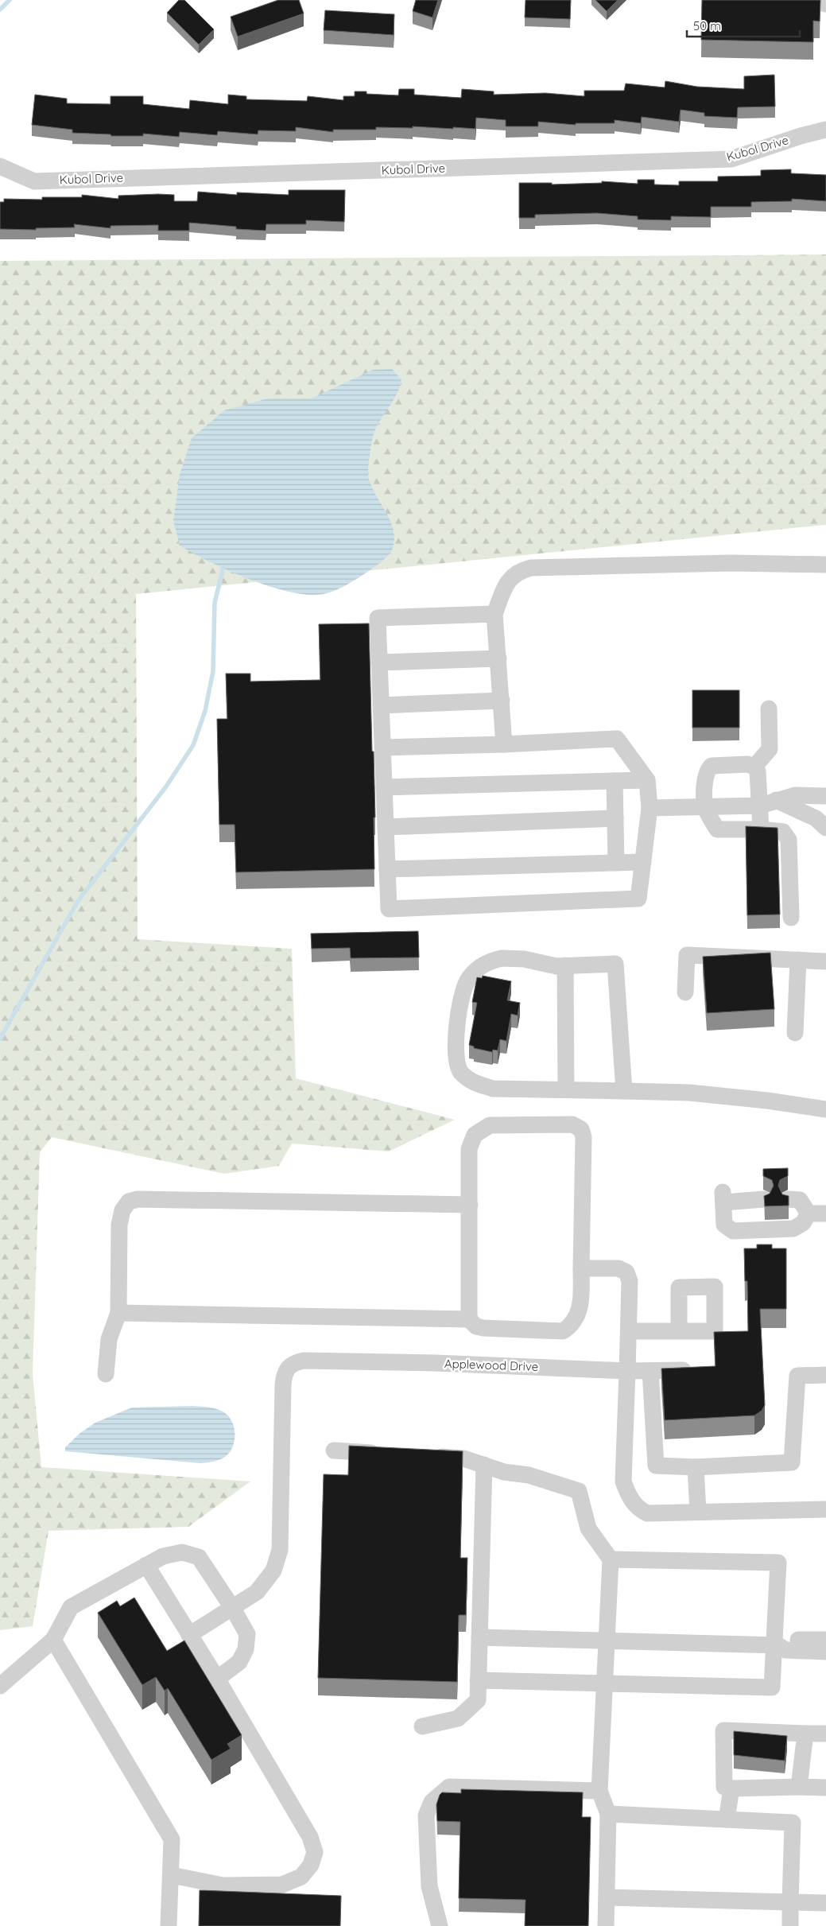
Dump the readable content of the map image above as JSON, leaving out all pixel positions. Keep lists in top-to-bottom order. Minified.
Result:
{"streets":{"street":["Kubol Drive","Applewood Drive"]},"scale_bar":"50 m"}
